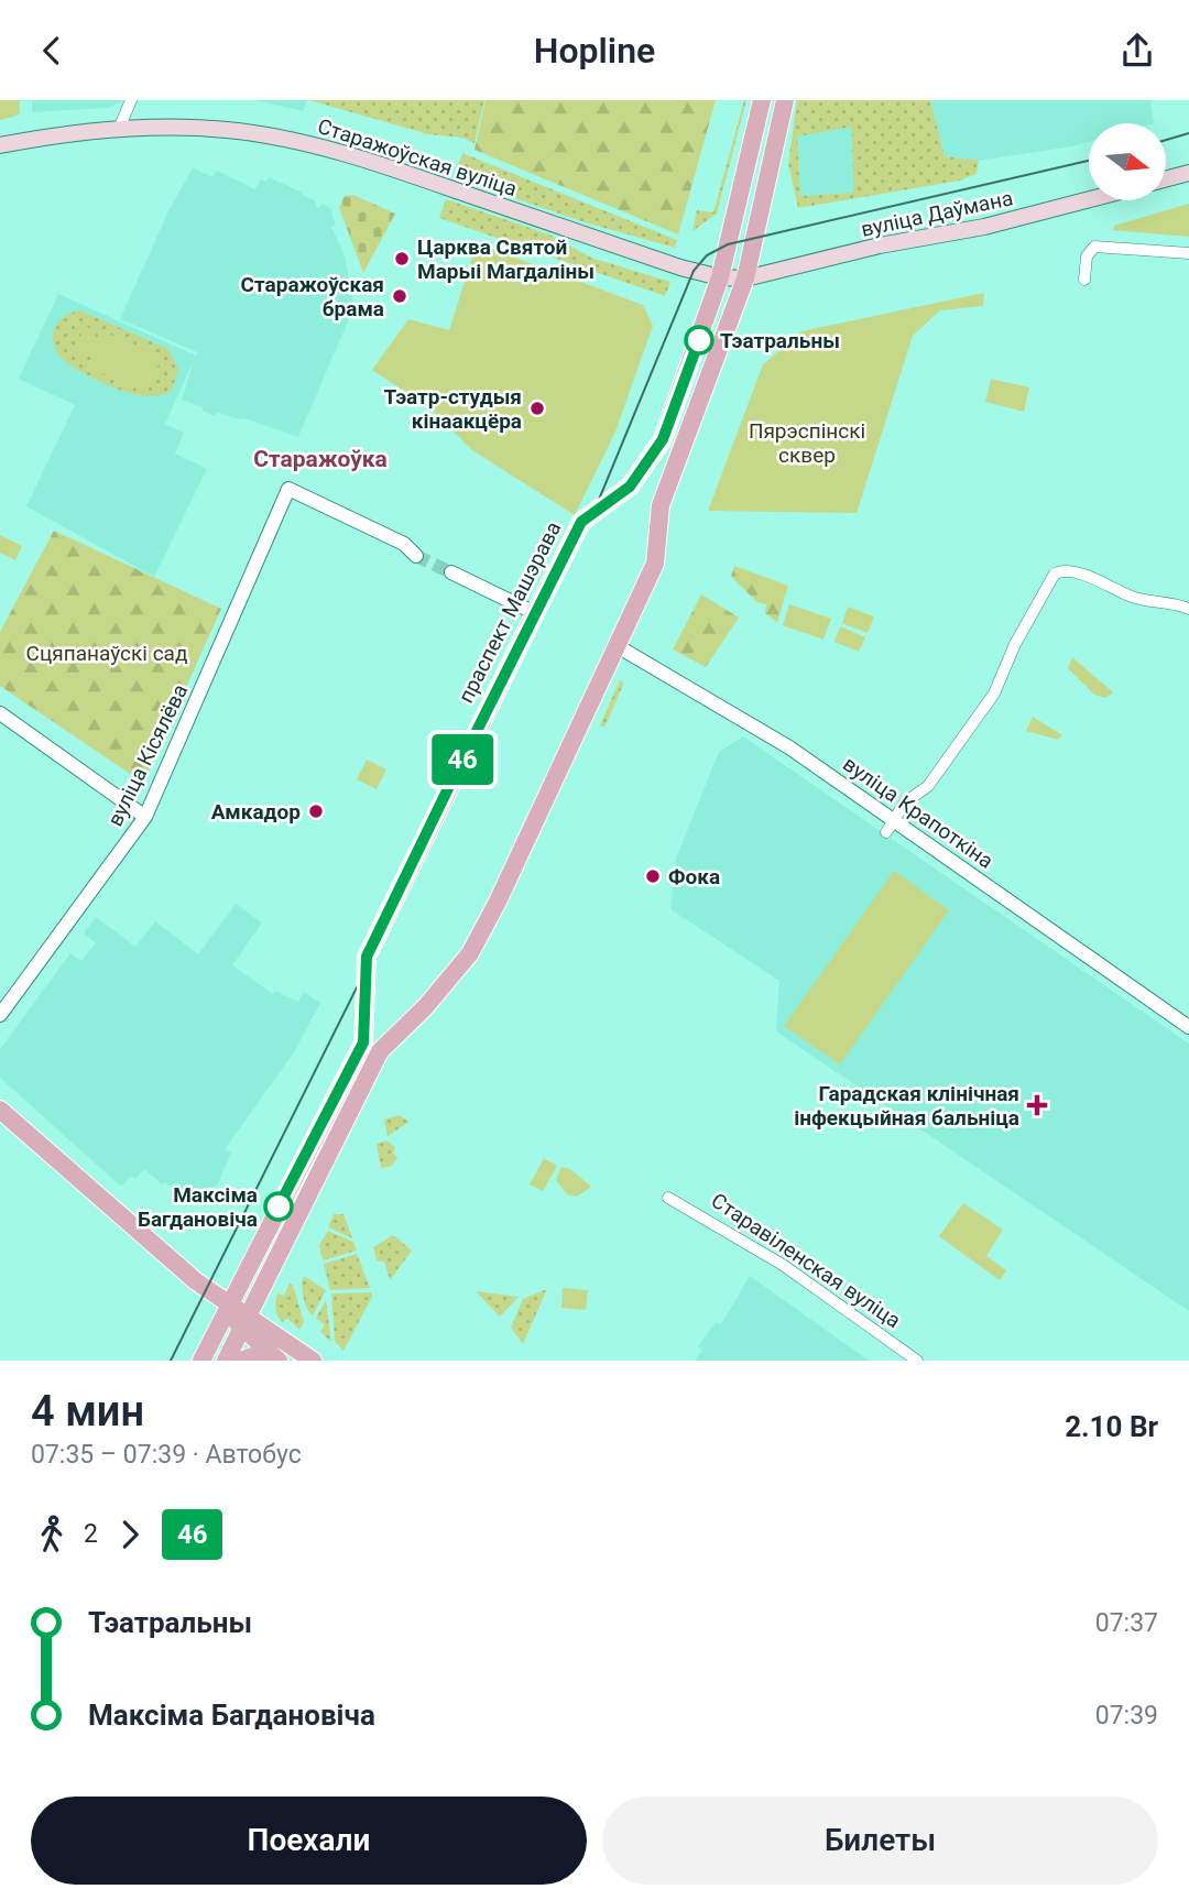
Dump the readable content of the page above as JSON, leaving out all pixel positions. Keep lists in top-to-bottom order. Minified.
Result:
{"streets":{"main road":["Старажоўская вуліца","вуліца Даўмана","праспект Машэрава"],"street":["вуліца Кісялёва","вуліца Крапоткіна","Старавіленская вуліца"]},"crossings":[["Старажоўская вуліца","вуліца Даўмана"],["Старажоўская вуліца","праспект Машэрава"]],"districts":["Старажоўка"],"parks":["Пярэспінскі сквер","Сцяпанаўскі сад"],"places":{"other":["Царква Святой Марыі Магдаліны","Старажоўская брама","Тэатральны","Тэатр-студыя кінаакцёра","Амкадор","Фока","Максіма Багдановіча"],"health":["Гарадская клінічная інфекцыйная бальніца"]},"lines":["bus line 46"],"north":"right","page":{"header":"Hopline","on_map":"46","heading":["4 мин","07:35 – 07:39 · Автобус","2.10 Br"],"legs":["2","46"],"list":[{"name":"Тэатральны","value":"07:37"},{"name":"Максіма Багдановіча","value":"07:39"}],"buttons":["Поехали","Билеты"]}}
